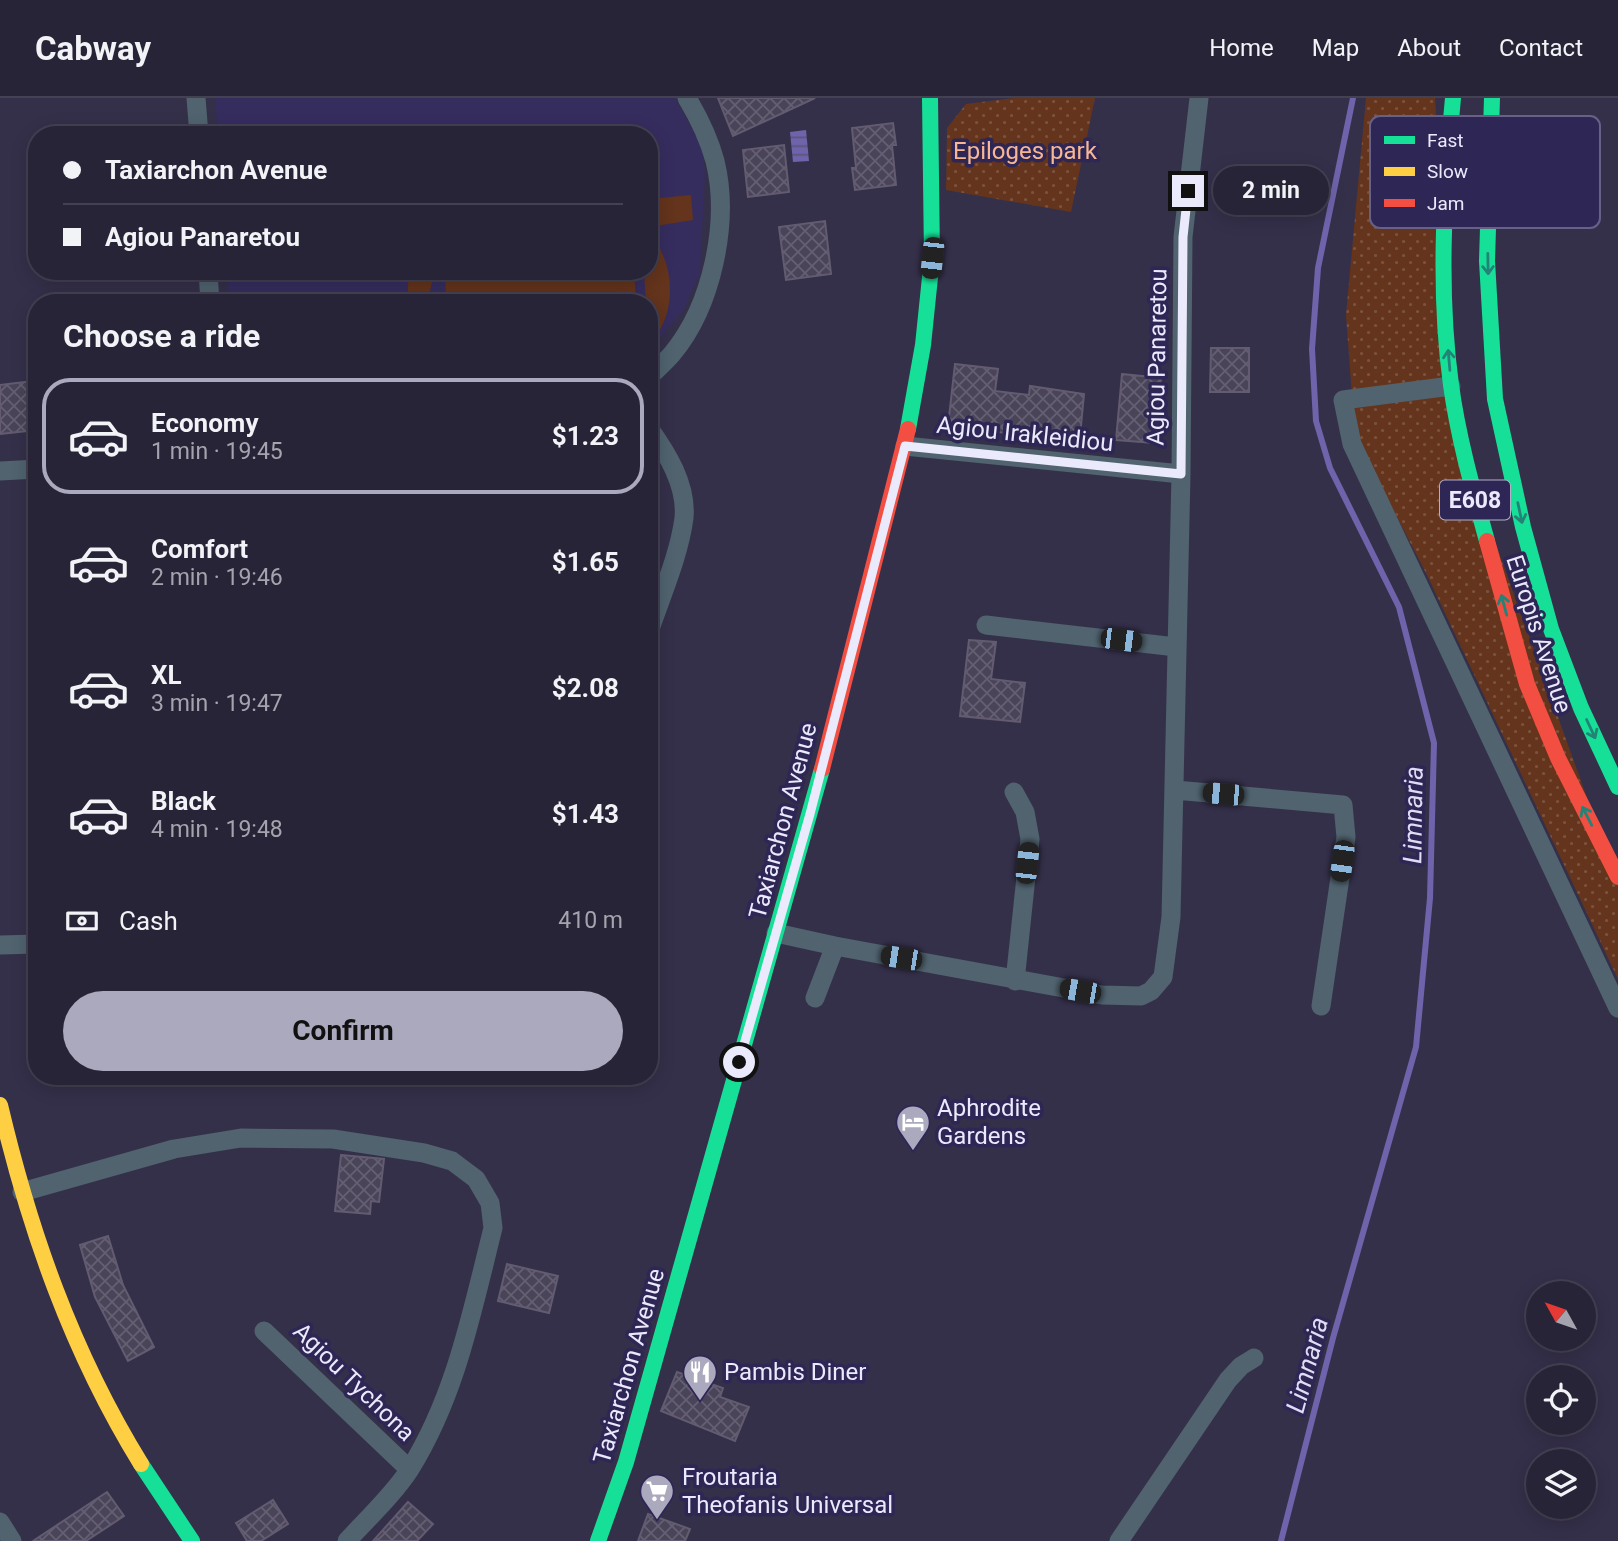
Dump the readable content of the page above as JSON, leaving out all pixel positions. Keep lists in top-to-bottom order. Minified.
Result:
{"streets":{"main road":["E608","Europis Avenue","Taxiarchon Avenue"],"street":["Agiou Panaretou","Agiou Irakleidiou","Agiou Tychona"]},"crossings":[["Agiou Panaretou","Agiou Irakleidiou"],["Agiou Irakleidiou","Taxiarchon Avenue"]],"water":["Limnaria"],"parks":["Epiloges park"],"places":{"hotel":["Aphrodite Gardens"],"restaurant":["Pambis Diner"],"supermarket":["Froutaria Theofanis Universal"]},"legend":["Fast","Slow","Jam"],"north":"top left","page":{"header":"Cabway","nav":["Home","Map","About","Contact"],"banner":["Taxiarchon Avenue","Agiou Panaretou"],"bubble":"2 min","heading":"Choose a ride","list":[{"name":"Economy","note":"1 min · 19:45","value":"$1.23"},{"name":"Comfort","note":"2 min · 19:46","value":"$1.65"},{"name":"XL","note":"3 min · 19:47","value":"$2.08"},{"name":"Black","note":"4 min · 19:48","value":"$1.43"}],"pay":["Cash","410 m"],"buttons":"Confirm"}}
